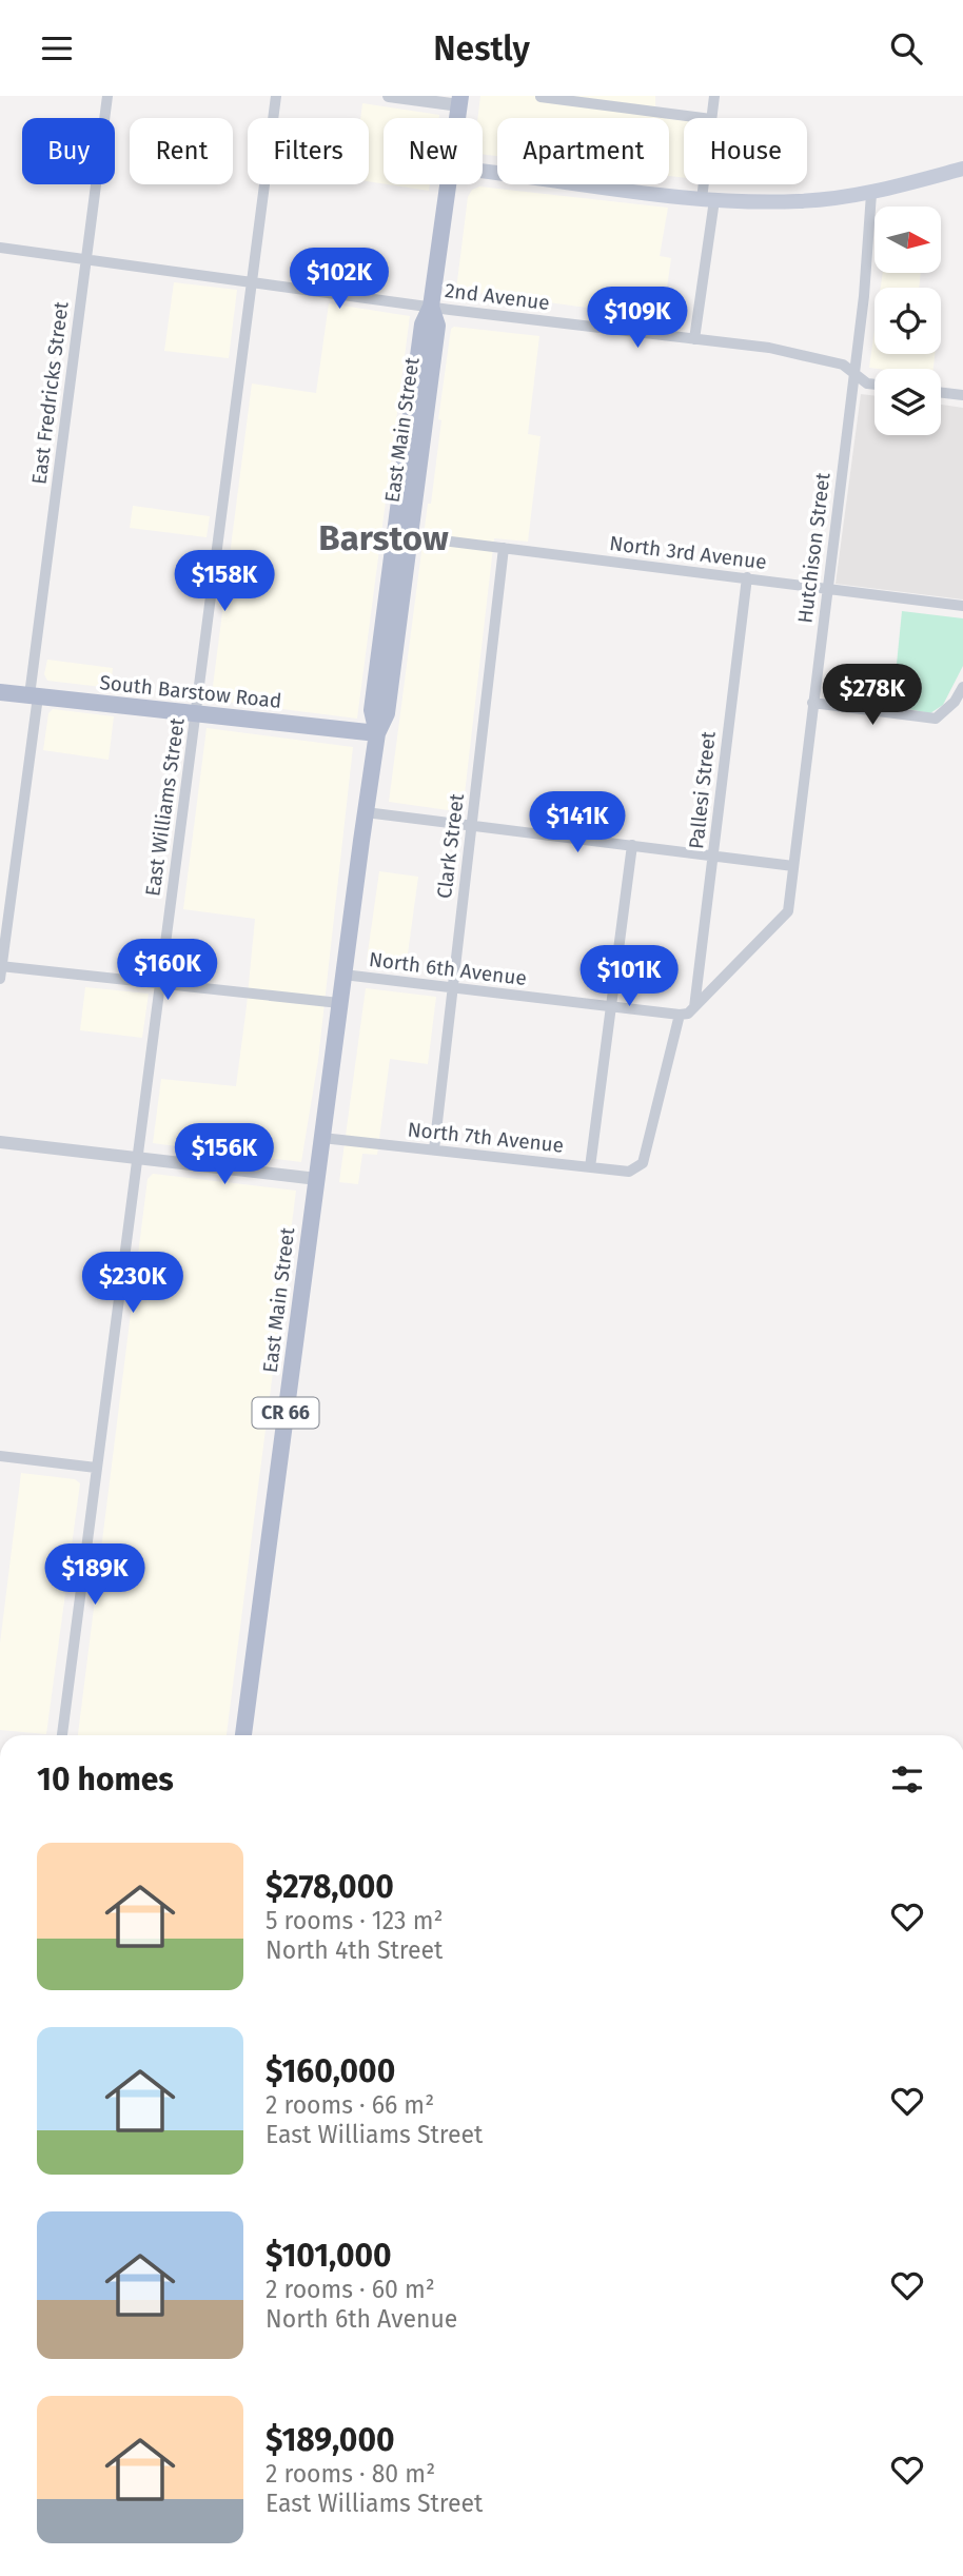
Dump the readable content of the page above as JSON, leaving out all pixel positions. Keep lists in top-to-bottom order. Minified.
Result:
{"streets":{"main road":["East Main Street","South Barstow Road","CR 66"],"street":["2nd Avenue","East Fredricks Street","Hutchison Street","North 3rd Avenue","Pallesi Street","East Williams Street","Clark Street","North 6th Avenue","North 7th Avenue"]},"crossings":[["2nd Avenue","East Fredricks Street"],["2nd Avenue","East Main Street"],["2nd Avenue","Hutchison Street"],["2nd Avenue","East Williams Street"],["East Fredricks Street","South Barstow Road"],["East Main Street","North 3rd Avenue"],["East Main Street","South Barstow Road"],["East Main Street","North 6th Avenue"],["East Main Street","North 7th Avenue"],["Hutchison Street","North 3rd Avenue"],["Hutchison Street","Pallesi Street"],["Hutchison Street","North 6th Avenue"],["Hutchison Street","North 7th Avenue"],["North 3rd Avenue","Pallesi Street"],["North 3rd Avenue","Clark Street"],["South Barstow Road","East Williams Street"],["Clark Street","North 6th Avenue"],["Clark Street","North 7th Avenue"],["North 6th Avenue","North 7th Avenue"]],"districts":["Barstow"],"north":"right","page":{"header":"Nestly","chip":["Buy","Rent","Filters","New","Apartment","House"],"price":["$102K","$109K","$158K","$278K","$141K","$160K","$101K","$156K","$230K","$189K"],"heading":"10 homes","list":[{"name":"$278,000","note":"5 rooms · 123 m² · North 4th Street"},{"name":"$160,000","note":"2 rooms · 66 m² · East Williams Street"},{"name":"$101,000","note":"2 rooms · 60 m² · North 6th Avenue"},{"name":"$189,000","note":"2 rooms · 80 m² · East Williams Street"}]}}
